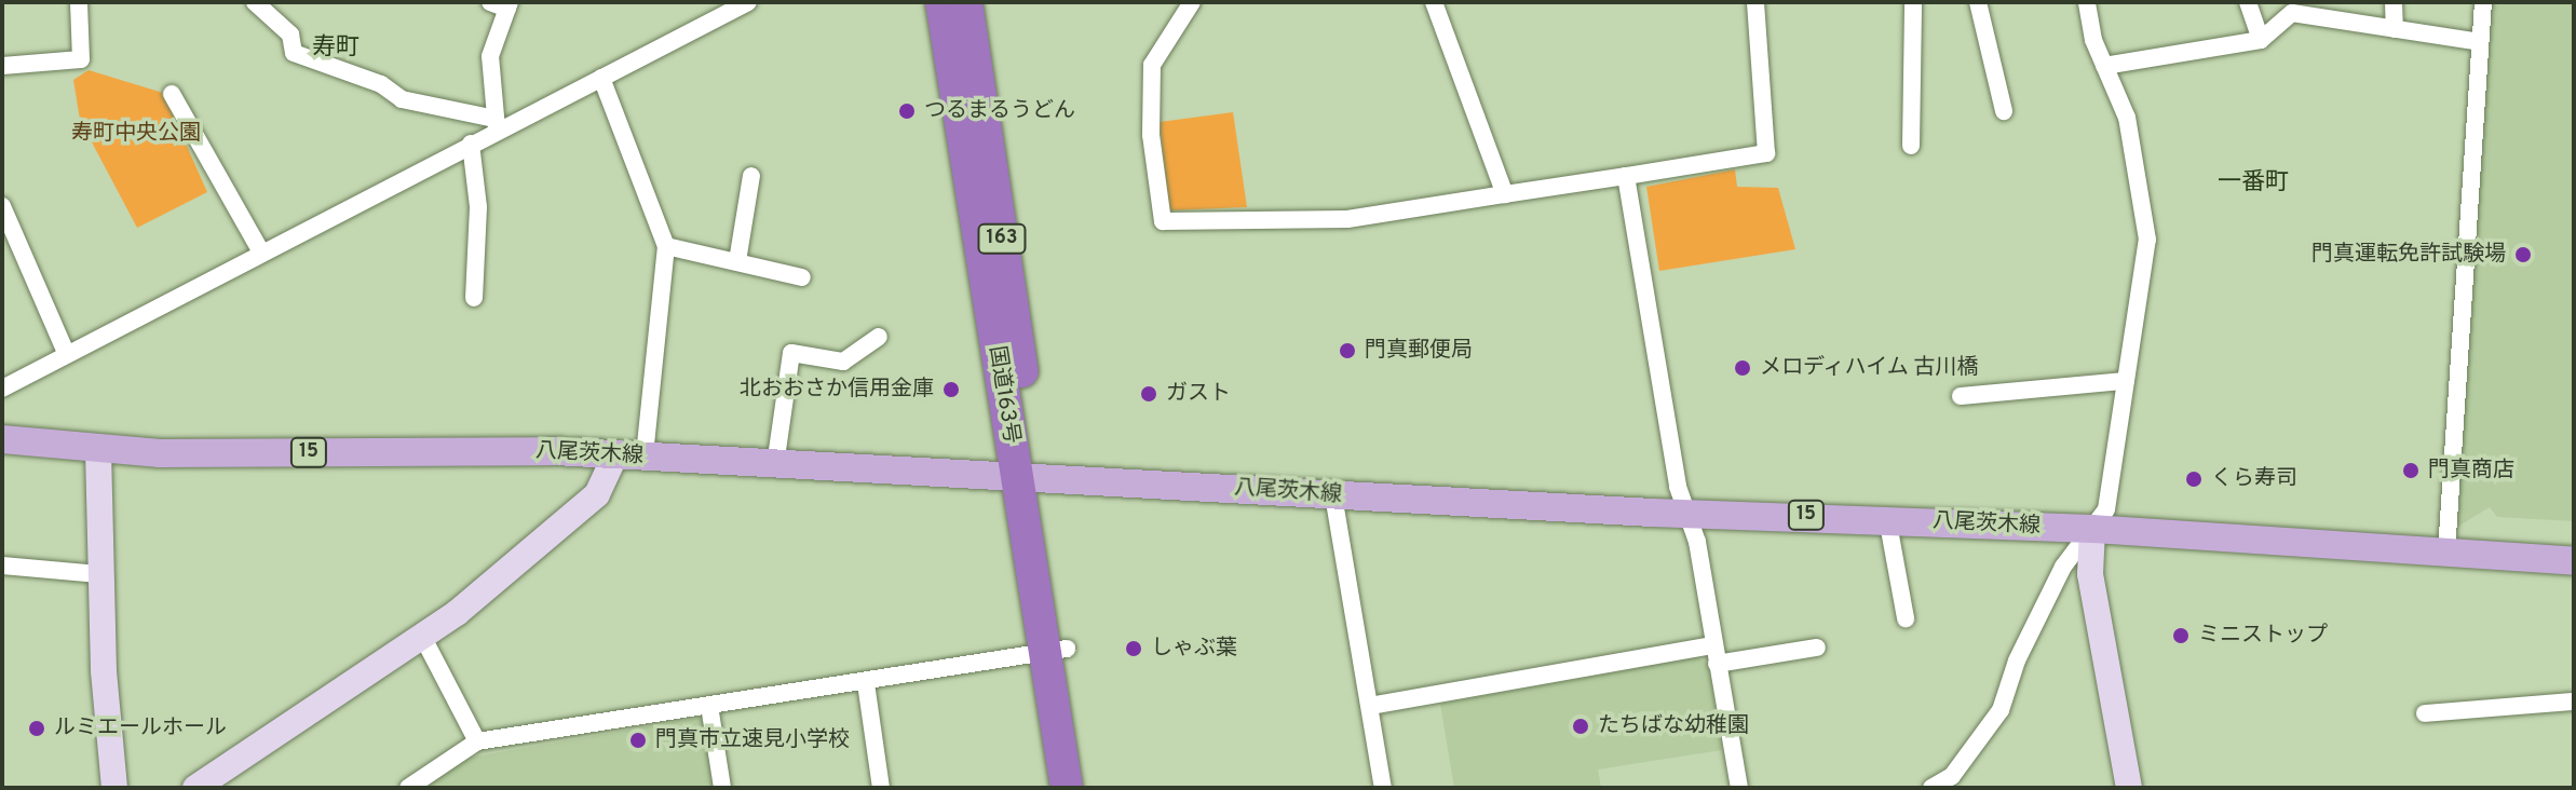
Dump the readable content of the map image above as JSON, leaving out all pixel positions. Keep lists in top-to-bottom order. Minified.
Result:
{"streets":{"highway":["163","国道163号"],"main road":["15","八尾茨木線"]},"crossings":[["国道163号","八尾茨木線"]],"districts":["寿町","一番町"],"parks":["寿町中央公園"],"places":["つるまるうどん","門真運転免許試験場","門真郵便局","メロディハイム 古川橋","北おおさか信用金庫","ガスト","門真商店","くら寿司","ミニストップ","しゃぶ葉","たちばな幼稚園","ルミエールホール","門真市立速見小学校"]}
